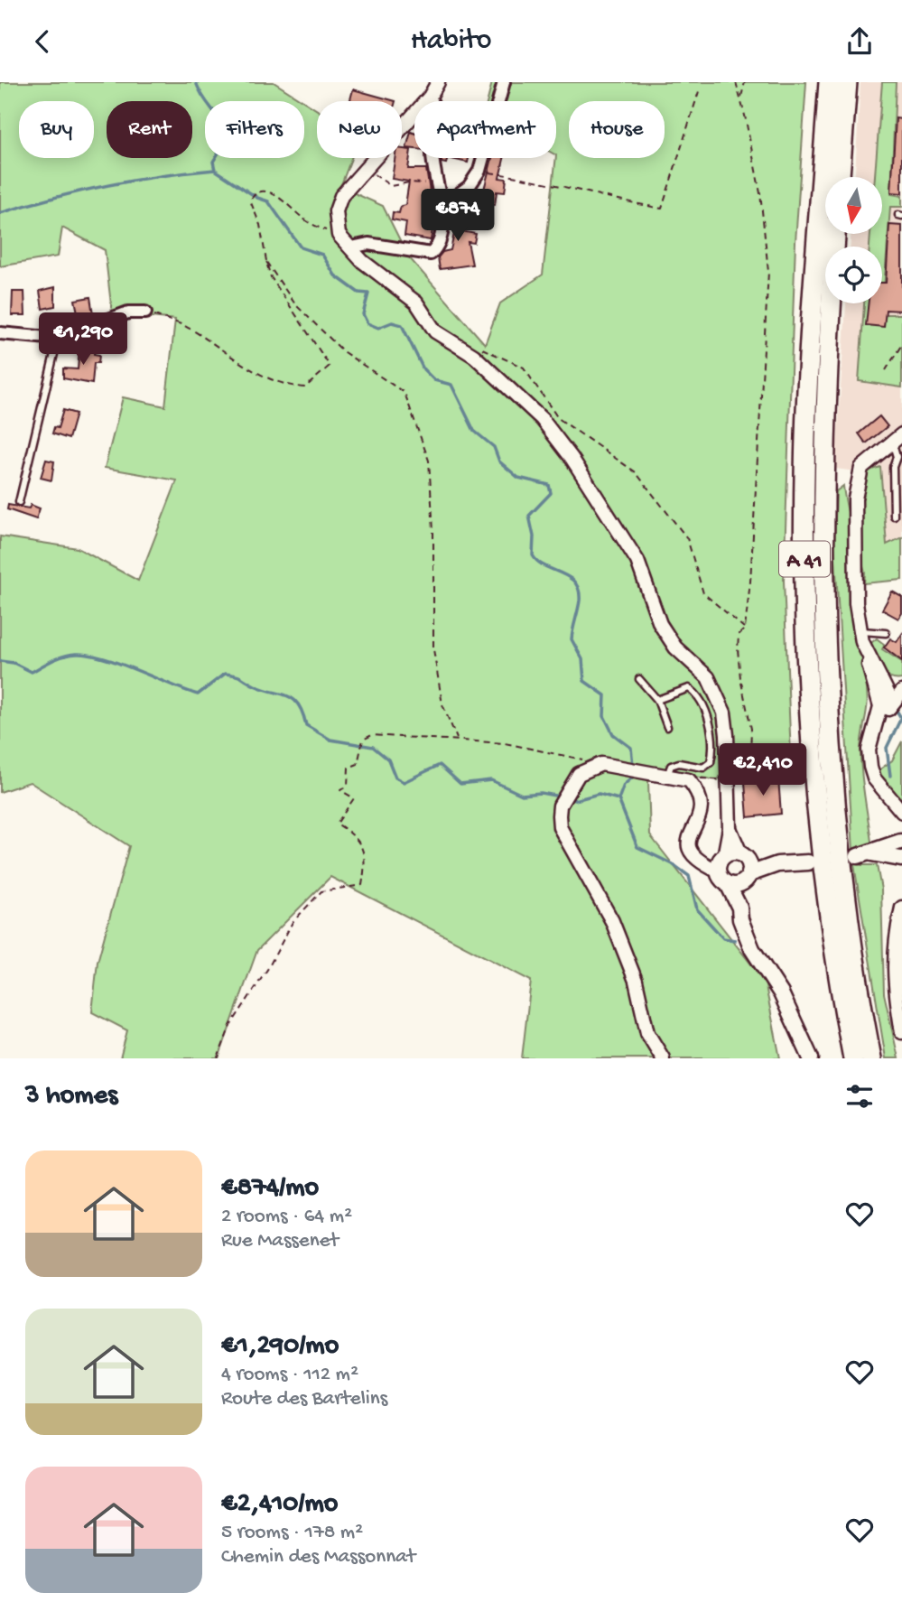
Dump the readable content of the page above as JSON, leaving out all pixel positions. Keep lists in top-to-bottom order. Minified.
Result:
{"streets":{"highway":["A 41"]},"north":"bottom","page":{"header":"Habito","chip":["Buy","Rent","Filters","New","Apartment","House"],"price":["€874","€1,290","€2,410"],"heading":"3 homes","list":[{"name":"€874/mo","note":"2 rooms · 64 m² · Rue Massenet"},{"name":"€1,290/mo","note":"4 rooms · 112 m² · Route des Bartelins"},{"name":"€2,410/mo","note":"5 rooms · 178 m² · Chemin des Massonnat"}]}}
